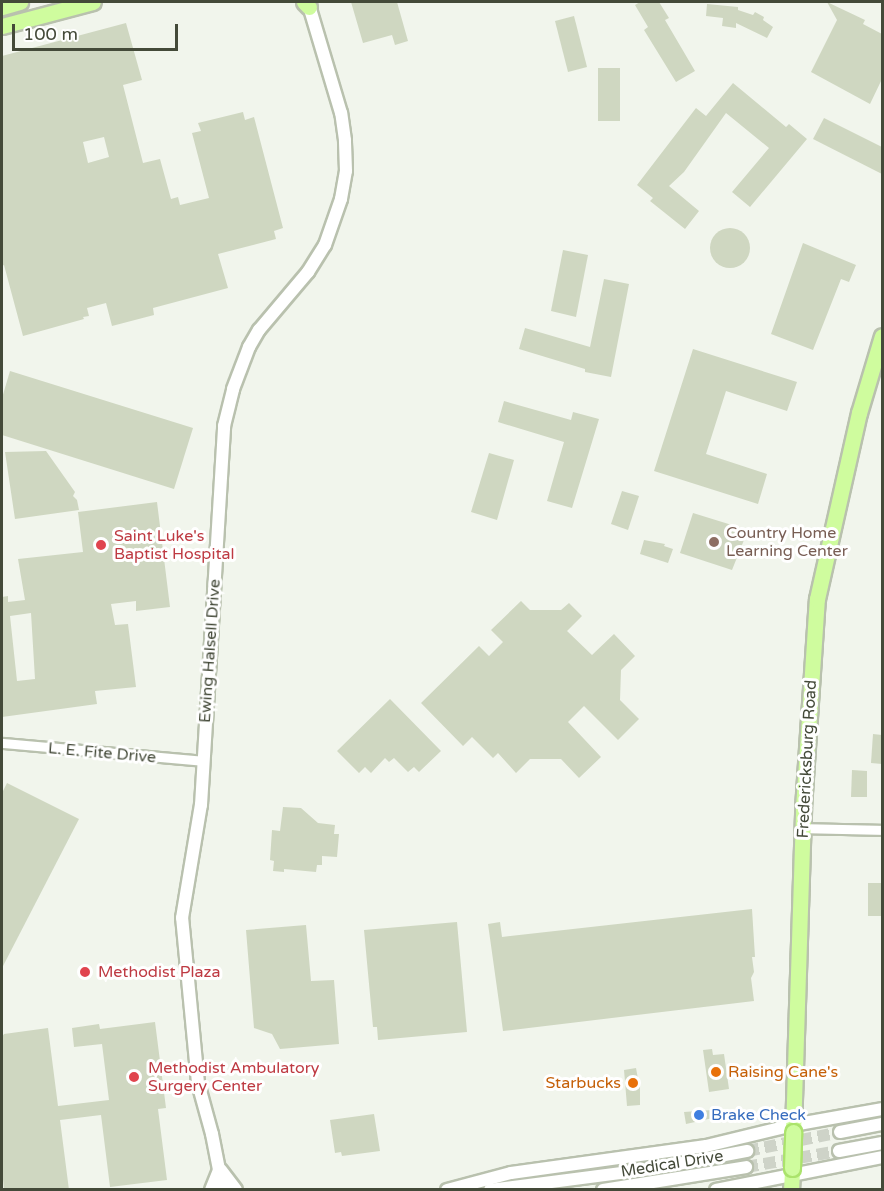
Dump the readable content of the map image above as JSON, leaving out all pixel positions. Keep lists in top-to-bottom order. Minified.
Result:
{"streets":{"main road":["Fredericksburg Road"],"street":["Ewing Halsell Drive","L. E. Fite Drive","Medical Drive"]},"crossings":[["Ewing Halsell Drive","L. E. Fite Drive"]],"places":["Country Home Learning Center","Saint Luke's Baptist Hospital","Methodist Plaza","Raising Cane's","Methodist Ambulatory Surgery Center","Starbucks","Brake Check"],"scale_bar":"100 m"}
